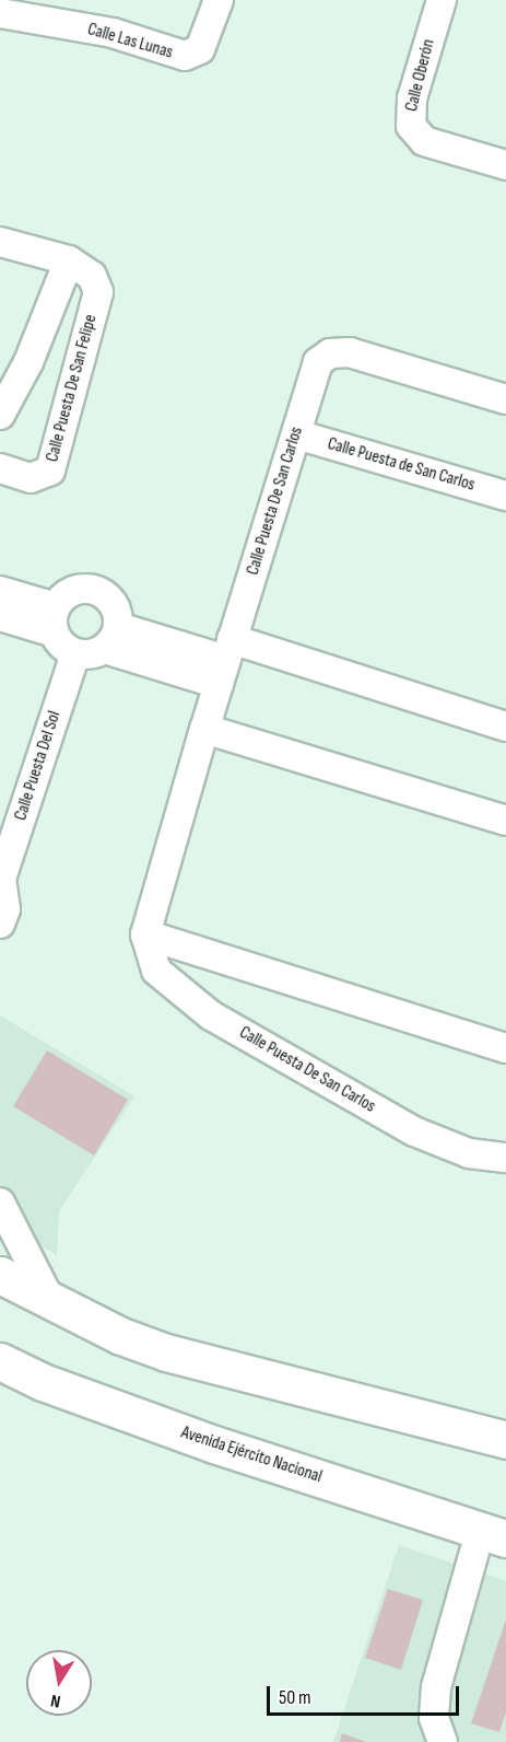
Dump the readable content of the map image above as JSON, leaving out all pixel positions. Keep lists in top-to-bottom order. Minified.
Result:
{"streets":{"main road":["Avenida Ejército Nacional"],"street":["Calle Las Lunas","Calle Oberón","Calle Puesta De San Felipe","Calle Puesta de San Carlos","Calle Puesta De San Carlos","Calle Puesta Del Sol"]},"crossings":[["Calle Puesta de San Carlos","Calle Puesta De San Carlos"]],"scale_bar":"50 m","north":"bottom"}
